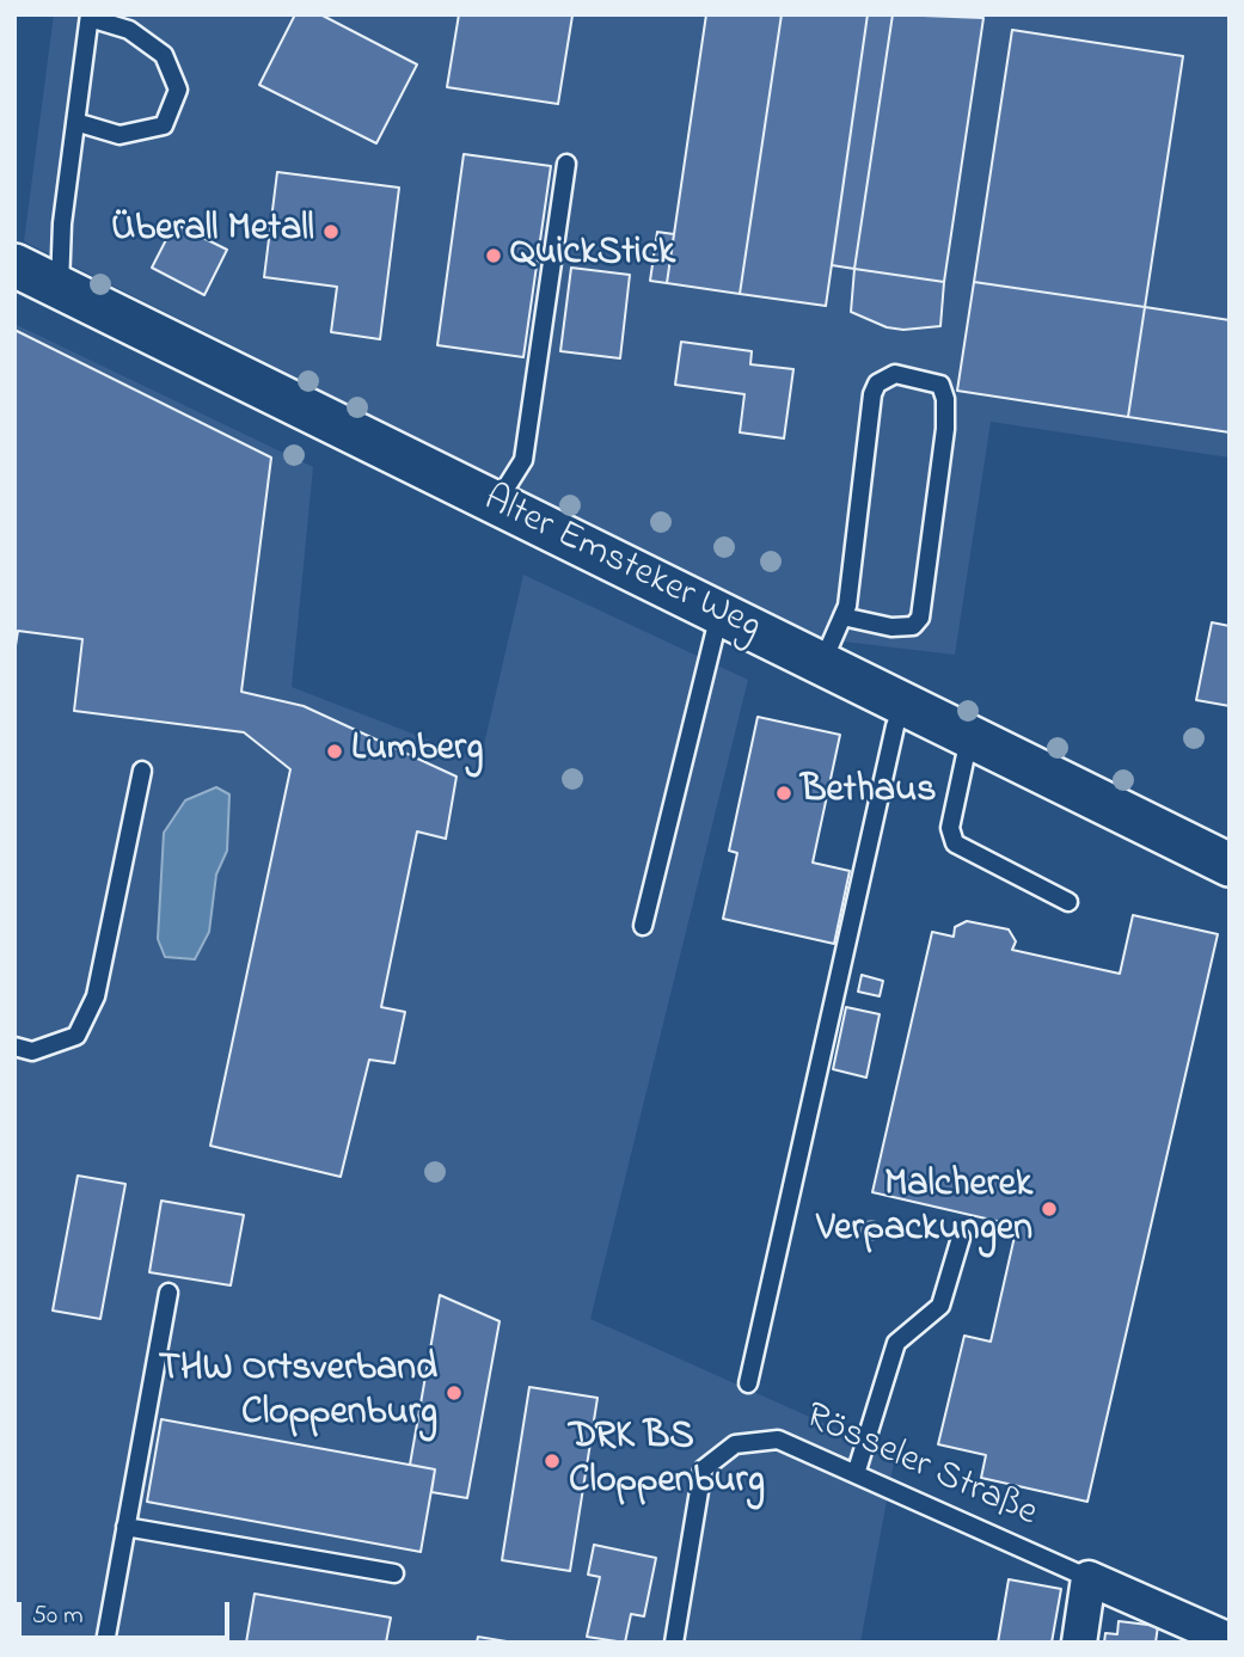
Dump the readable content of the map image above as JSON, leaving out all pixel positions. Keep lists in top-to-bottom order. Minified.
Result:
{"streets":{"street":["Alter Emsteker Weg"],"lane":["Rösseler Straße"]},"places":["Überall Metall","QuickStick","Lumberg","Bethaus","Malcherek Verpackungen","THW Ortsverband Cloppenburg","DRK BS Cloppenburg"],"scale_bar":"50 m"}
